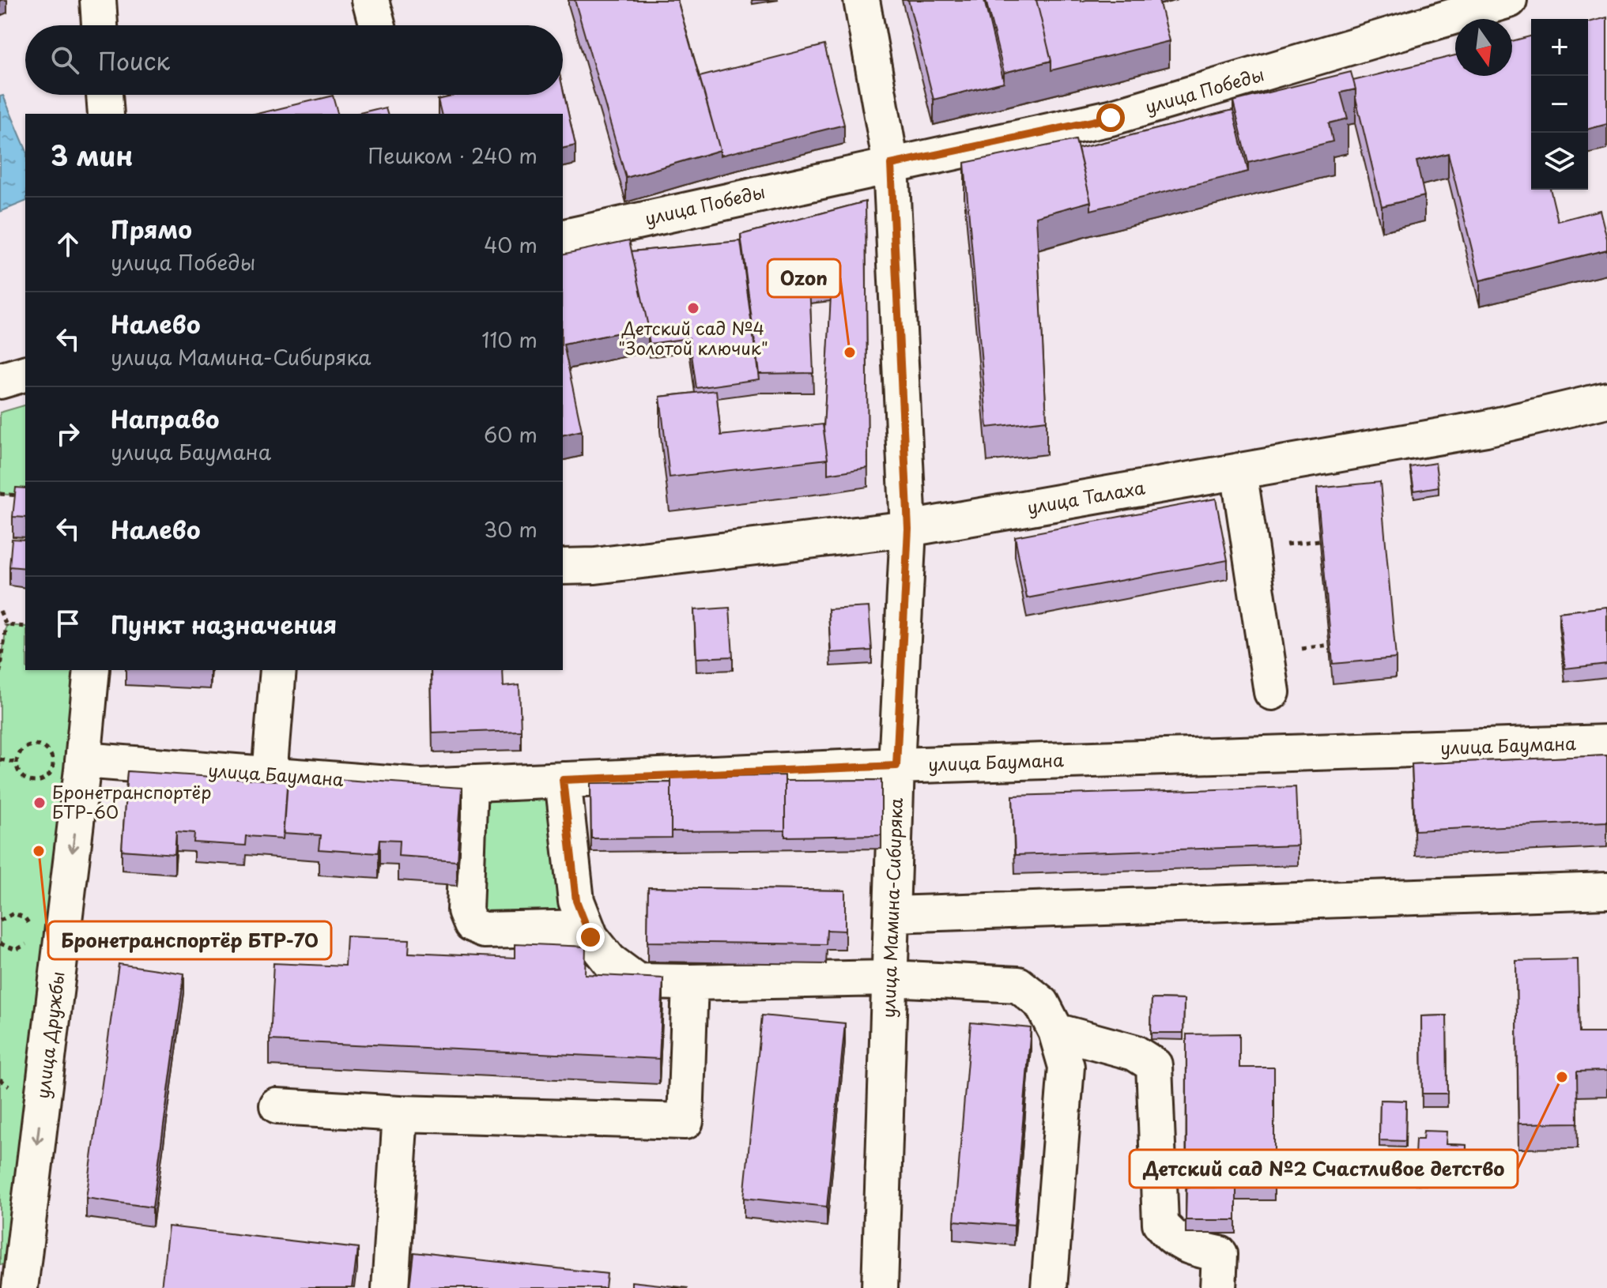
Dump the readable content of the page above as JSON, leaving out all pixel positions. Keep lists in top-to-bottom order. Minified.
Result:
{"streets":{"street":["улица Победы","улица Талаха","улица Баумана","улица Мамина-Сибиряка","улица Дружбы"]},"crossings":[["улица Победы","улица Мамина-Сибиряка"],["улица Талаха","улица Мамина-Сибиряка"],["улица Баумана","улица Мамина-Сибиряка"],["улица Баумана","улица Дружбы"]],"one_way":["улица Дружбы"],"places":["Детский сад №4 \"Золотой ключик\"","Ozon","Бронетранспортёр БТР-60","Бронетранспортёр БТР-70","Детский сад №2 Счастливое детство"],"north":"bottom","page":{"map_buttons":["+","−"],"search":"Поиск","heading":["3 мин","Пешком · 240 m"],"list":[["Прямо","улица Победы","40 m"],["Налево","улица Мамина-Сибиряка","110 m"],["Направо","улица Баумана","60 m"],["Налево","30 m"],"Пункт назначения"]}}
